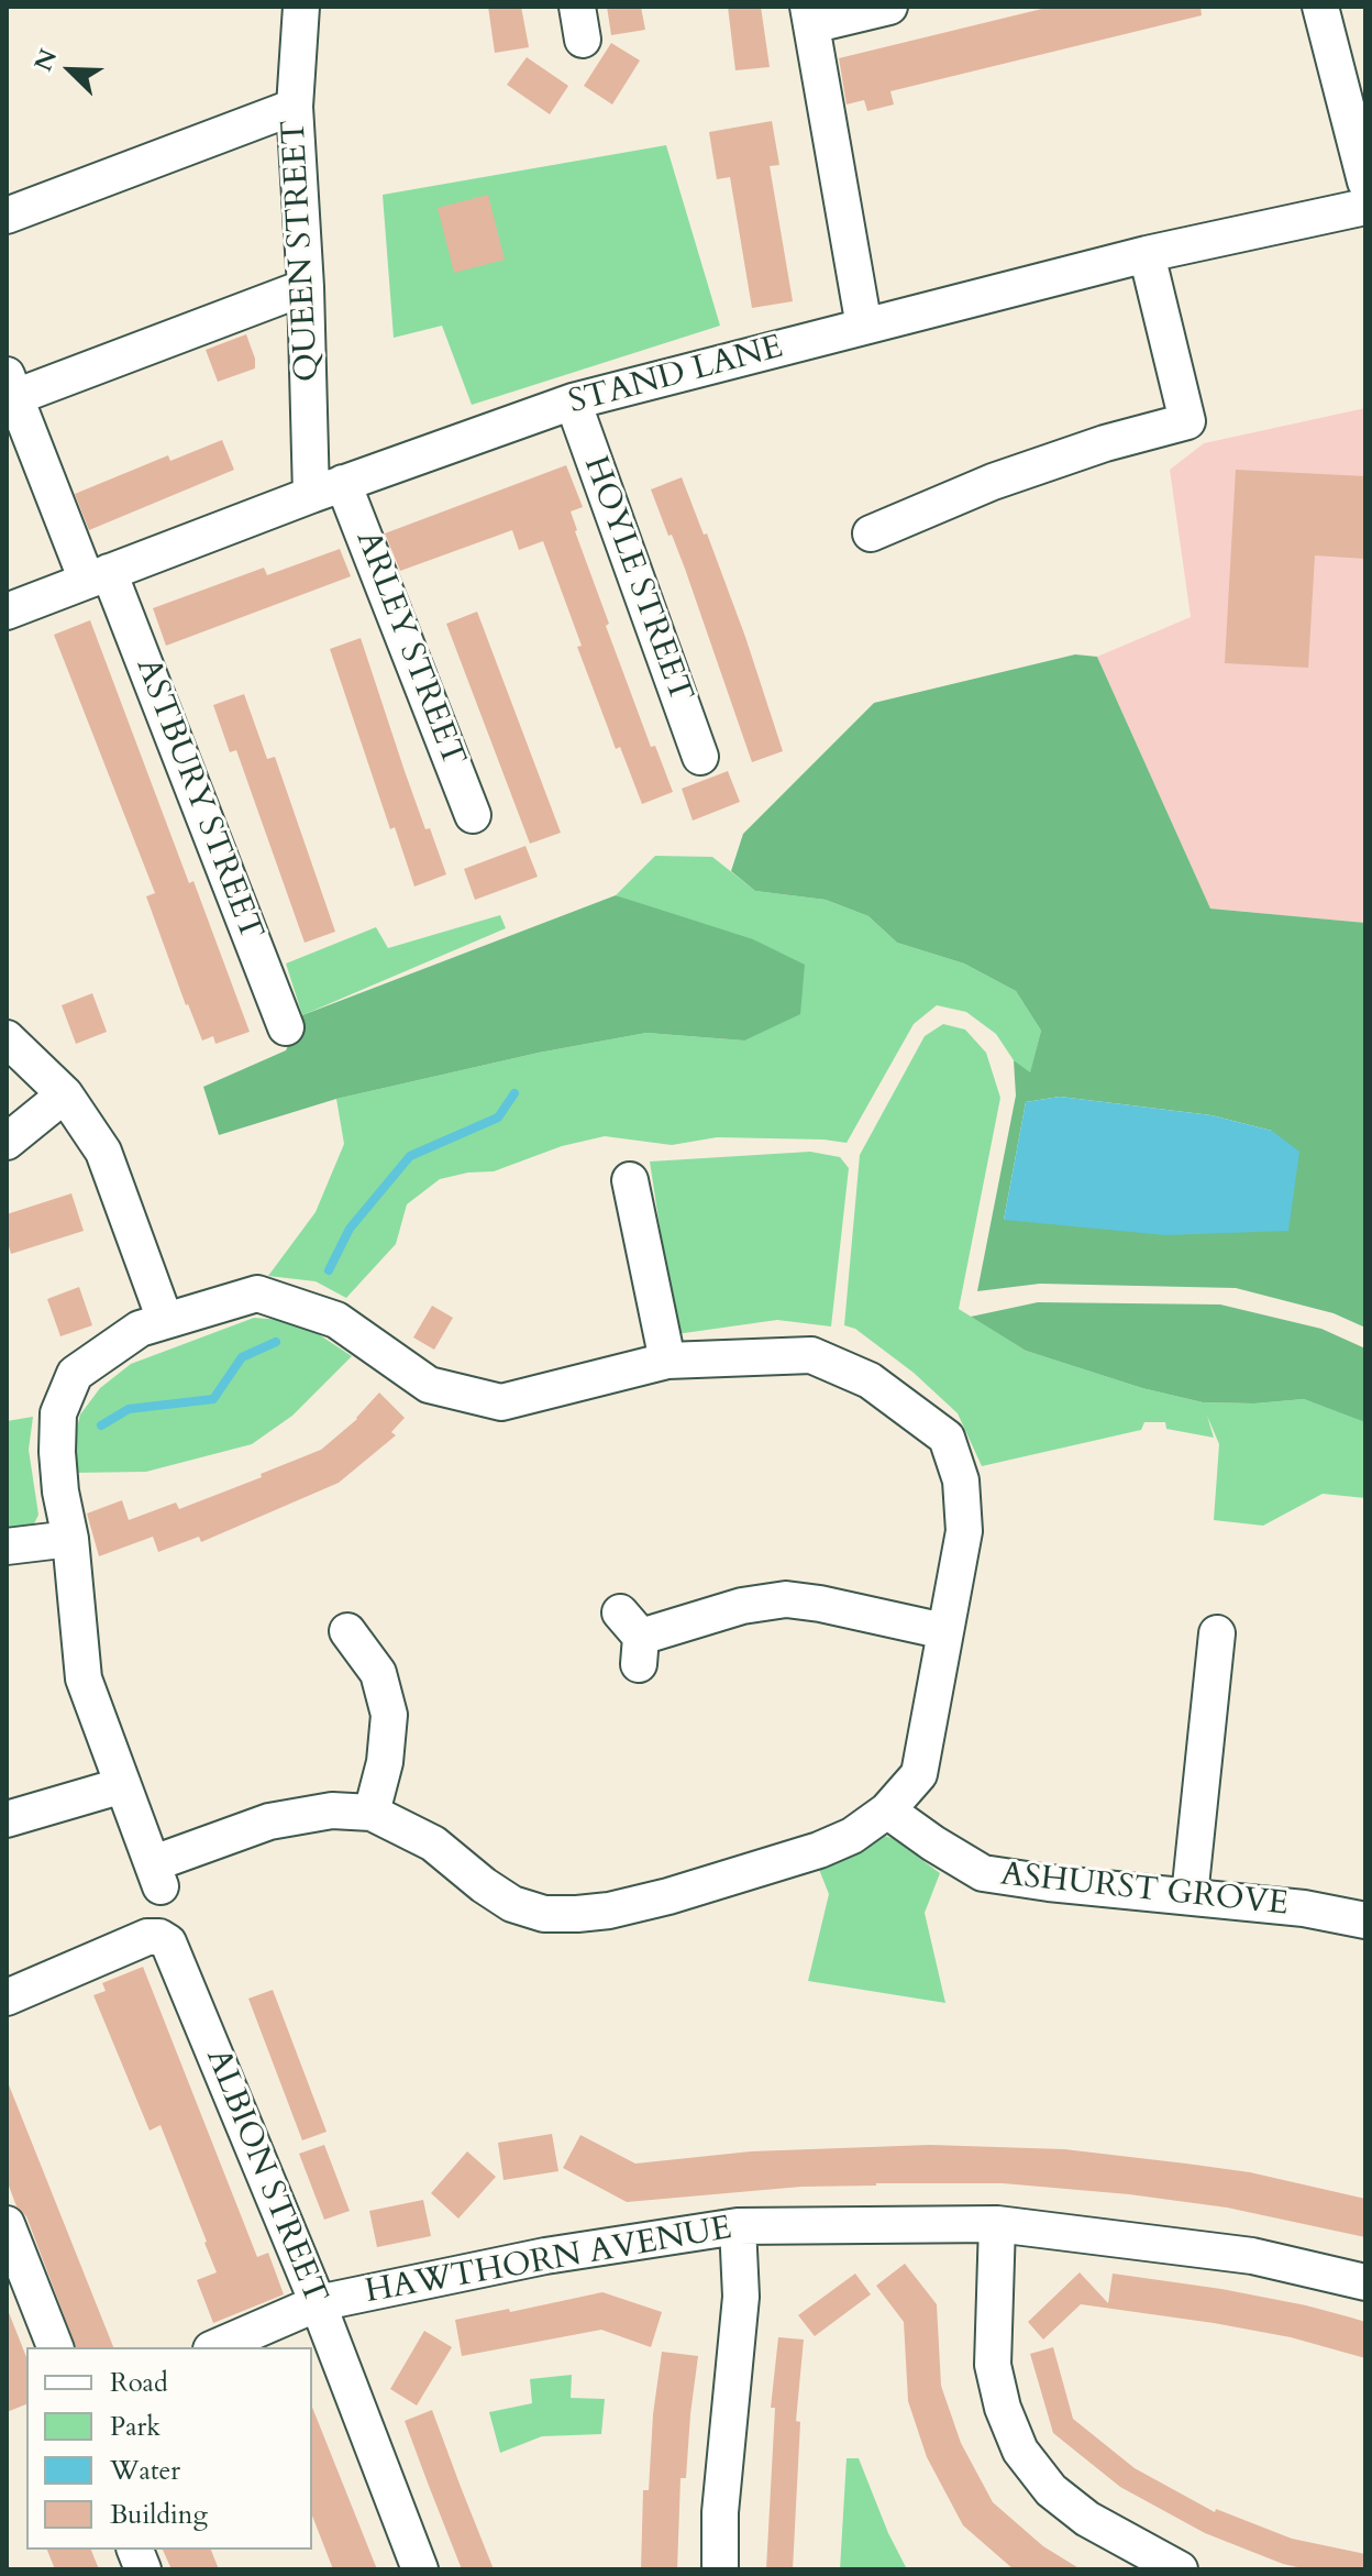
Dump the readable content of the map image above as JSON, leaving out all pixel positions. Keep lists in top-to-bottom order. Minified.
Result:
{"streets":{"street":["QUEEN STREET","STAND LANE","HOYLE STREET","ARLEY STREET","ASTBURY STREET","ASHURST GROVE","ALBION STREET","HAWTHORN AVENUE"]},"crossings":[["QUEEN STREET","STAND LANE"],["QUEEN STREET","ARLEY STREET"],["STAND LANE","HOYLE STREET"],["STAND LANE","ARLEY STREET"],["STAND LANE","ASTBURY STREET"],["ALBION STREET","HAWTHORN AVENUE"]],"legend":["Road","Park","Water","Building"],"north":"top left"}
